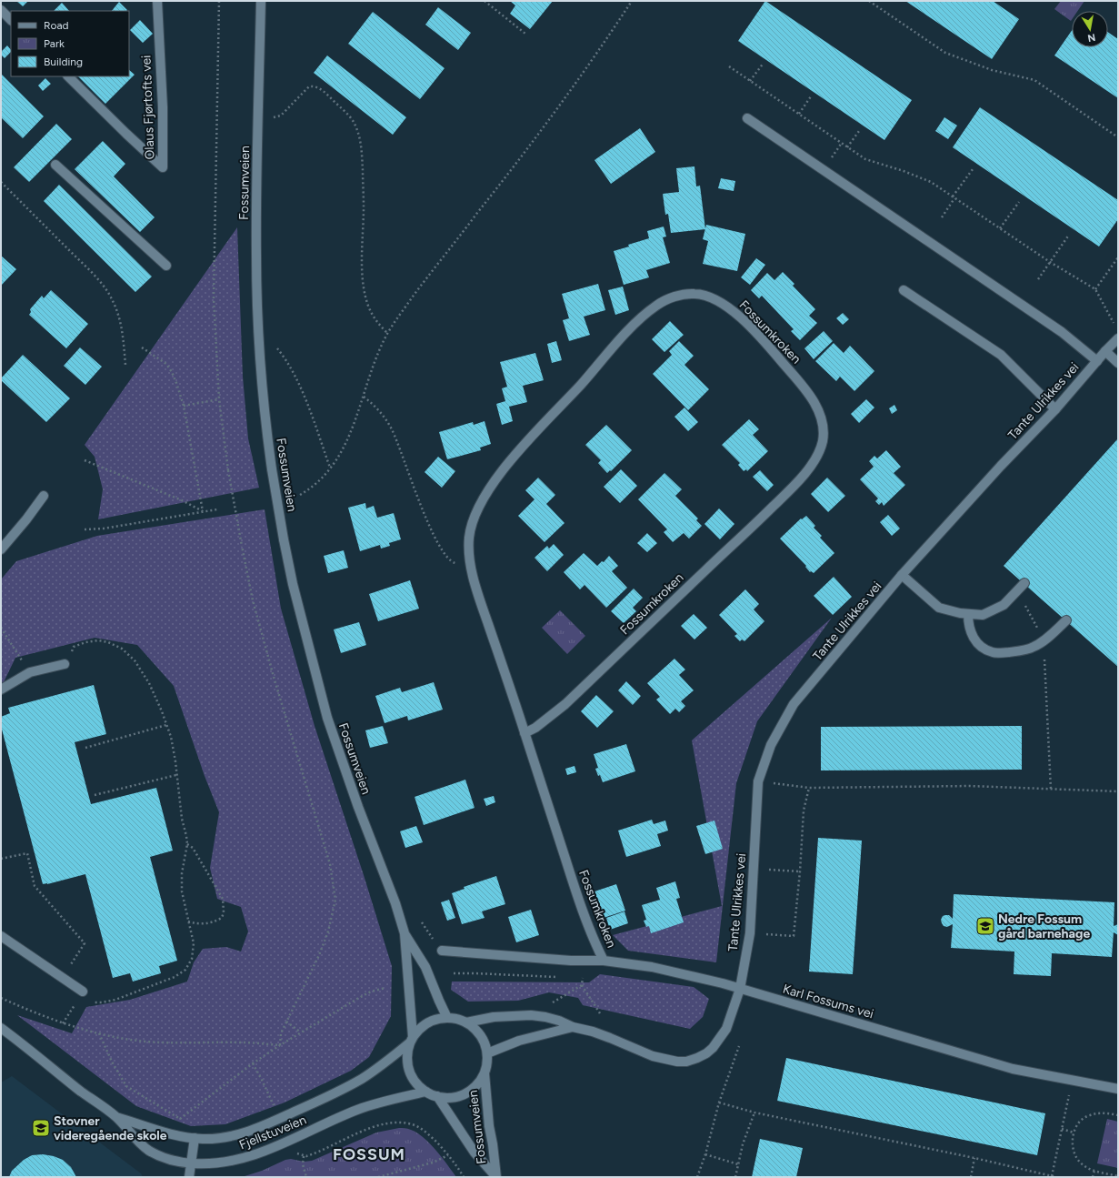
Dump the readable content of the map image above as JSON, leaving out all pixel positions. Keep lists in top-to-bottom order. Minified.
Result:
{"streets":{"street":["Olaus Fjørtofts vei","Fossumveien","Fossumkroken","Tante Ulrikkes vei","Karl Fossums vei","Fjellstuveien"]},"crossings":[["Fossumveien","Fjellstuveien"],["Fossumkroken","Tante Ulrikkes vei"],["Fossumkroken","Karl Fossums vei"],["Tante Ulrikkes vei","Karl Fossums vei"]],"districts":["FOSSUM"],"places":{"school or university":["Nedre Fossum gård barnehage","Stovner videregående skole"]},"legend":["Road","Park","Building"],"north":"bottom"}
